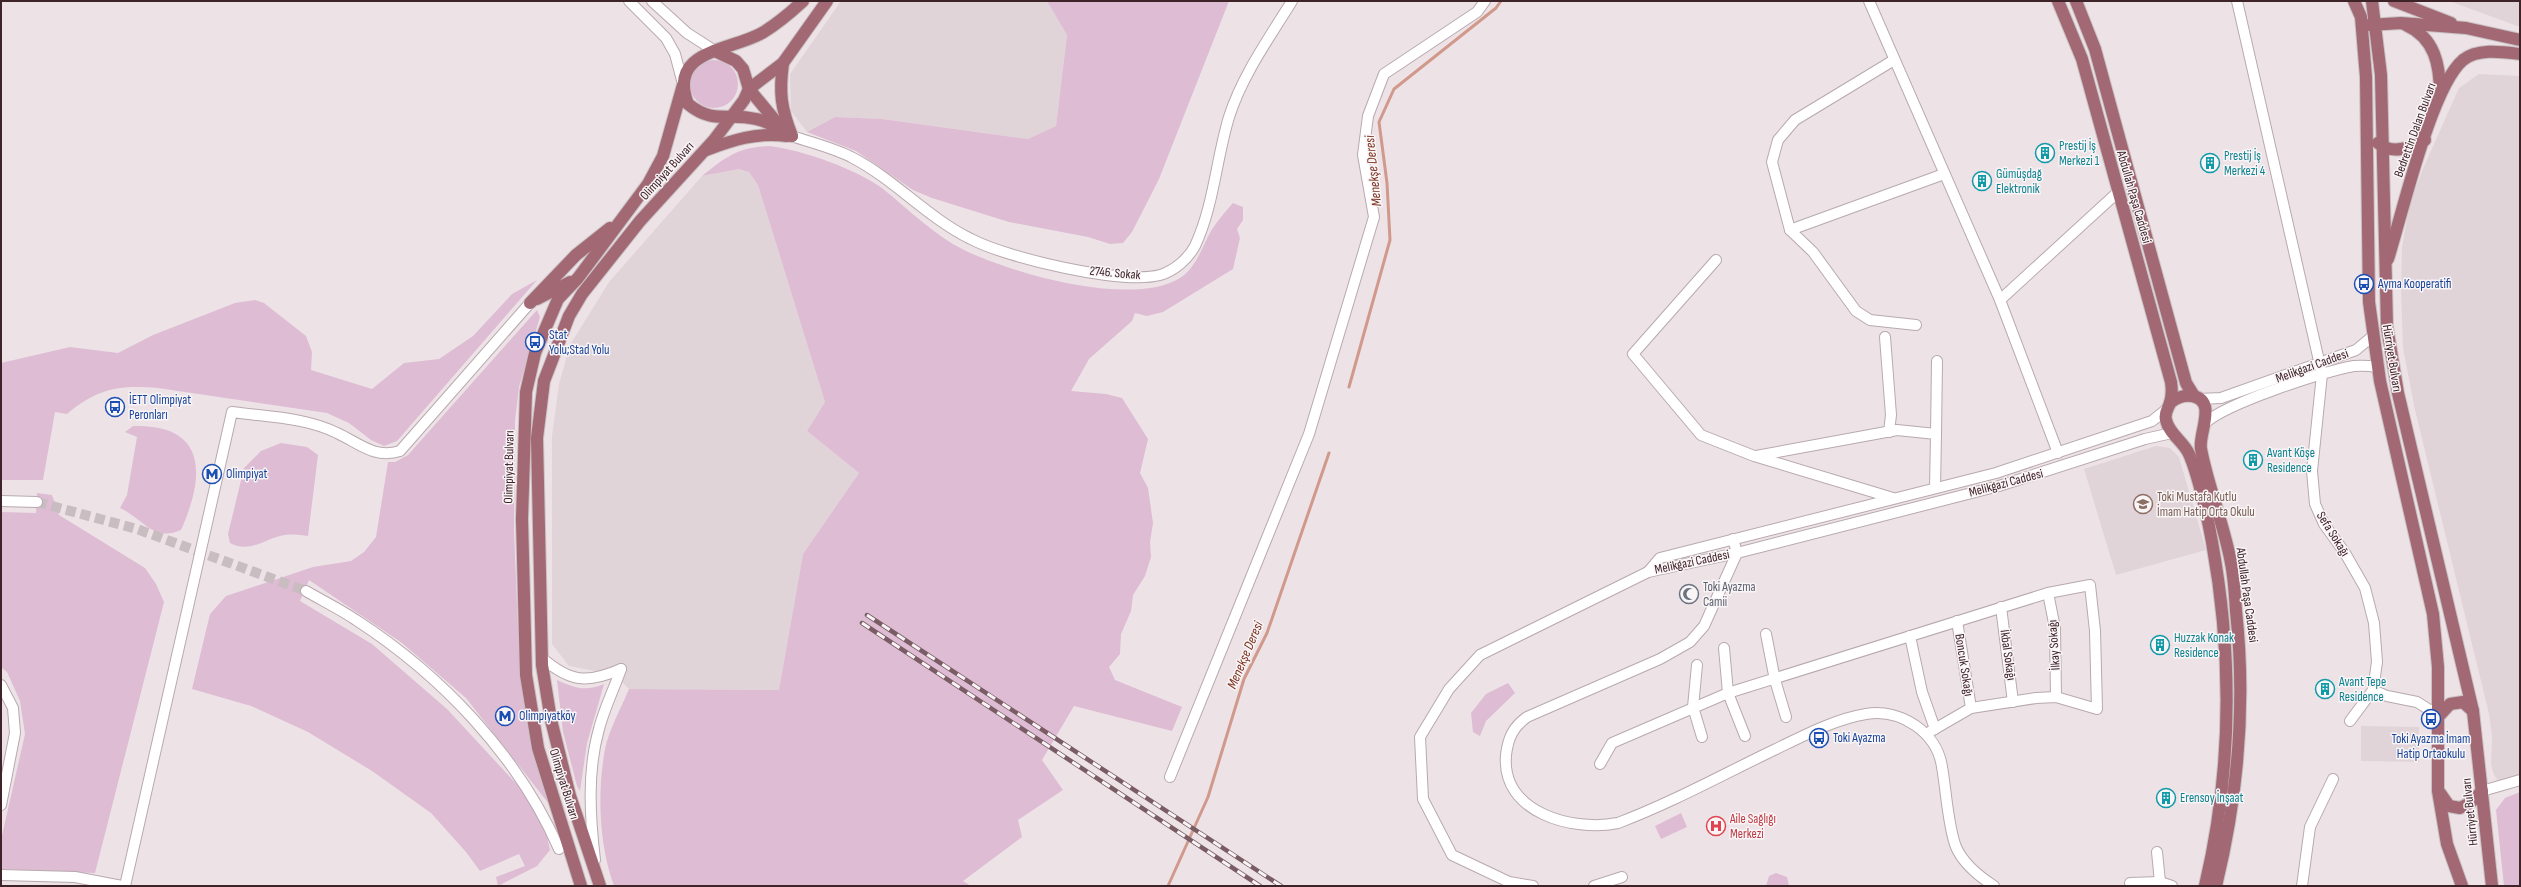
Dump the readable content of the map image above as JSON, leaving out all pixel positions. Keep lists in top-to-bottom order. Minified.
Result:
{"streets":{"main road":["Bedrettin Dalan Bulvarı","Olimpiyat Bulvarı","Abdullah Paşa Caddesi","Hürriyet Bulvarı"],"street":["2746. Sokak","Melikgazi Caddesi","Sefa Sokağı","İlkay Sokağı","İkbal Sokağı","Boncuk Sokağı"]},"crossings":[["Bedrettin Dalan Bulvarı","Hürriyet Bulvarı"],["Abdullah Paşa Caddesi","Melikgazi Caddesi"],["Hürriyet Bulvarı","Melikgazi Caddesi"],["Melikgazi Caddesi","Sefa Sokağı"]],"water":["Menekşe Deresi"],"places":{"building":["Prestij İş Merkezi 1","Prestij İş Merkezi 4","Gümüşdağ Elektronik","Avant Köşe Residence","Huzzak Konak Residence","Avant Tepe Residence","Erensoy İnşaat"],"bus stop":["Ayma Kooperatifi","Stat Yolu;Stad Yolu","İETT Olimpiyat Peronları","Toki Ayazma İmam Hatip Ortaokulu","Toki Ayazma"],"metro station":["Olimpiyat","Olimpiyatköy"],"school or university":["Toki Mustafa Kutlu İmam Hatip Orta Okulu"],"mosque":["Toki Ayazma Camii"],"hospital":["Aile Sağlığı Merkezi"]}}
